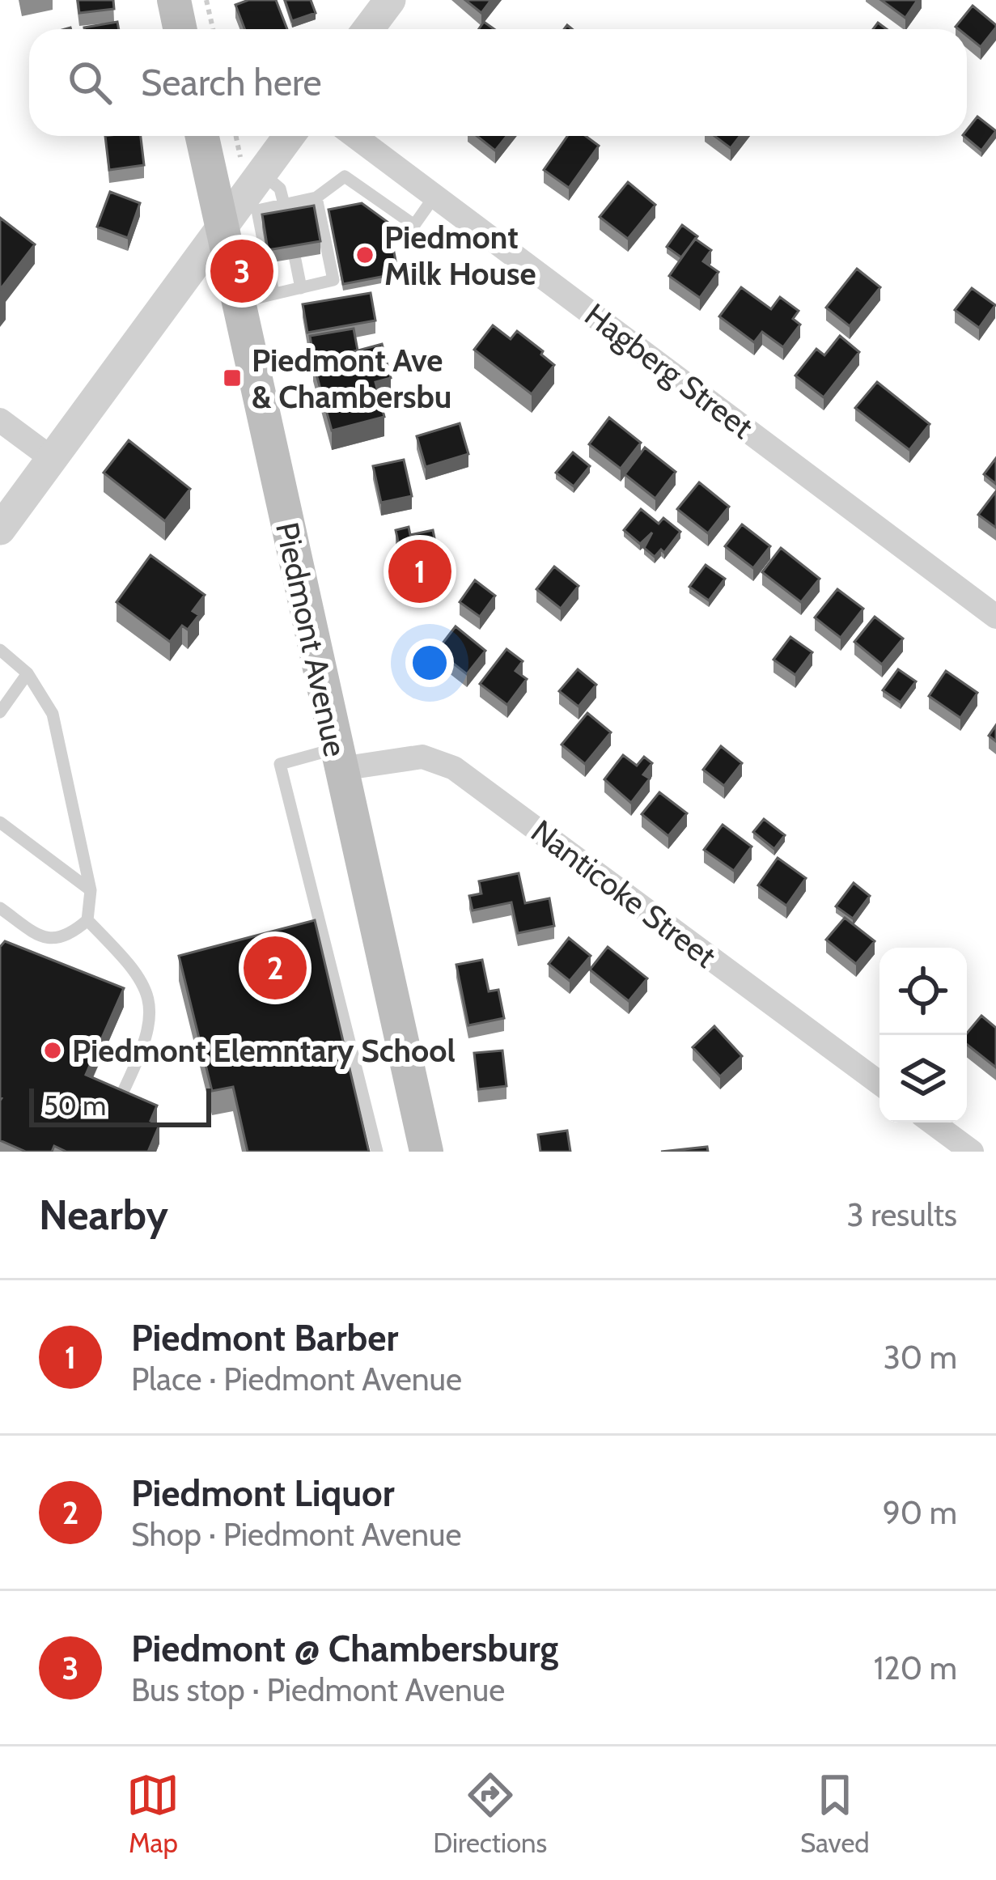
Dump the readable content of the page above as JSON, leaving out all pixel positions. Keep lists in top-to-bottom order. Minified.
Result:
{"streets":{"main road":["Piedmont Avenue"],"street":["Hagberg Street","Nanticoke Street"]},"crossings":[["Piedmont Avenue","Nanticoke Street"]],"places":{"other":["Piedmont Milk House","Piedmont Elemntary School"],"transit":["Piedmont Ave & Chambersbu"]},"scale_bar":"50 m","page":{"search":"Search here","pins":["3","1","2"],"scale":"50 m","heading":["Nearby","3 results"],"list":[{"mark":"1","name":"Piedmont Barber","note":"Place · Piedmont Avenue","value":"30 m"},{"mark":"2","name":"Piedmont Liquor","note":"Shop · Piedmont Avenue","value":"90 m"},{"mark":"3","name":"Piedmont @ Chambersburg","note":"Bus stop · Piedmont Avenue","value":"120 m"}],"nav":["Map","Directions","Saved"]}}
